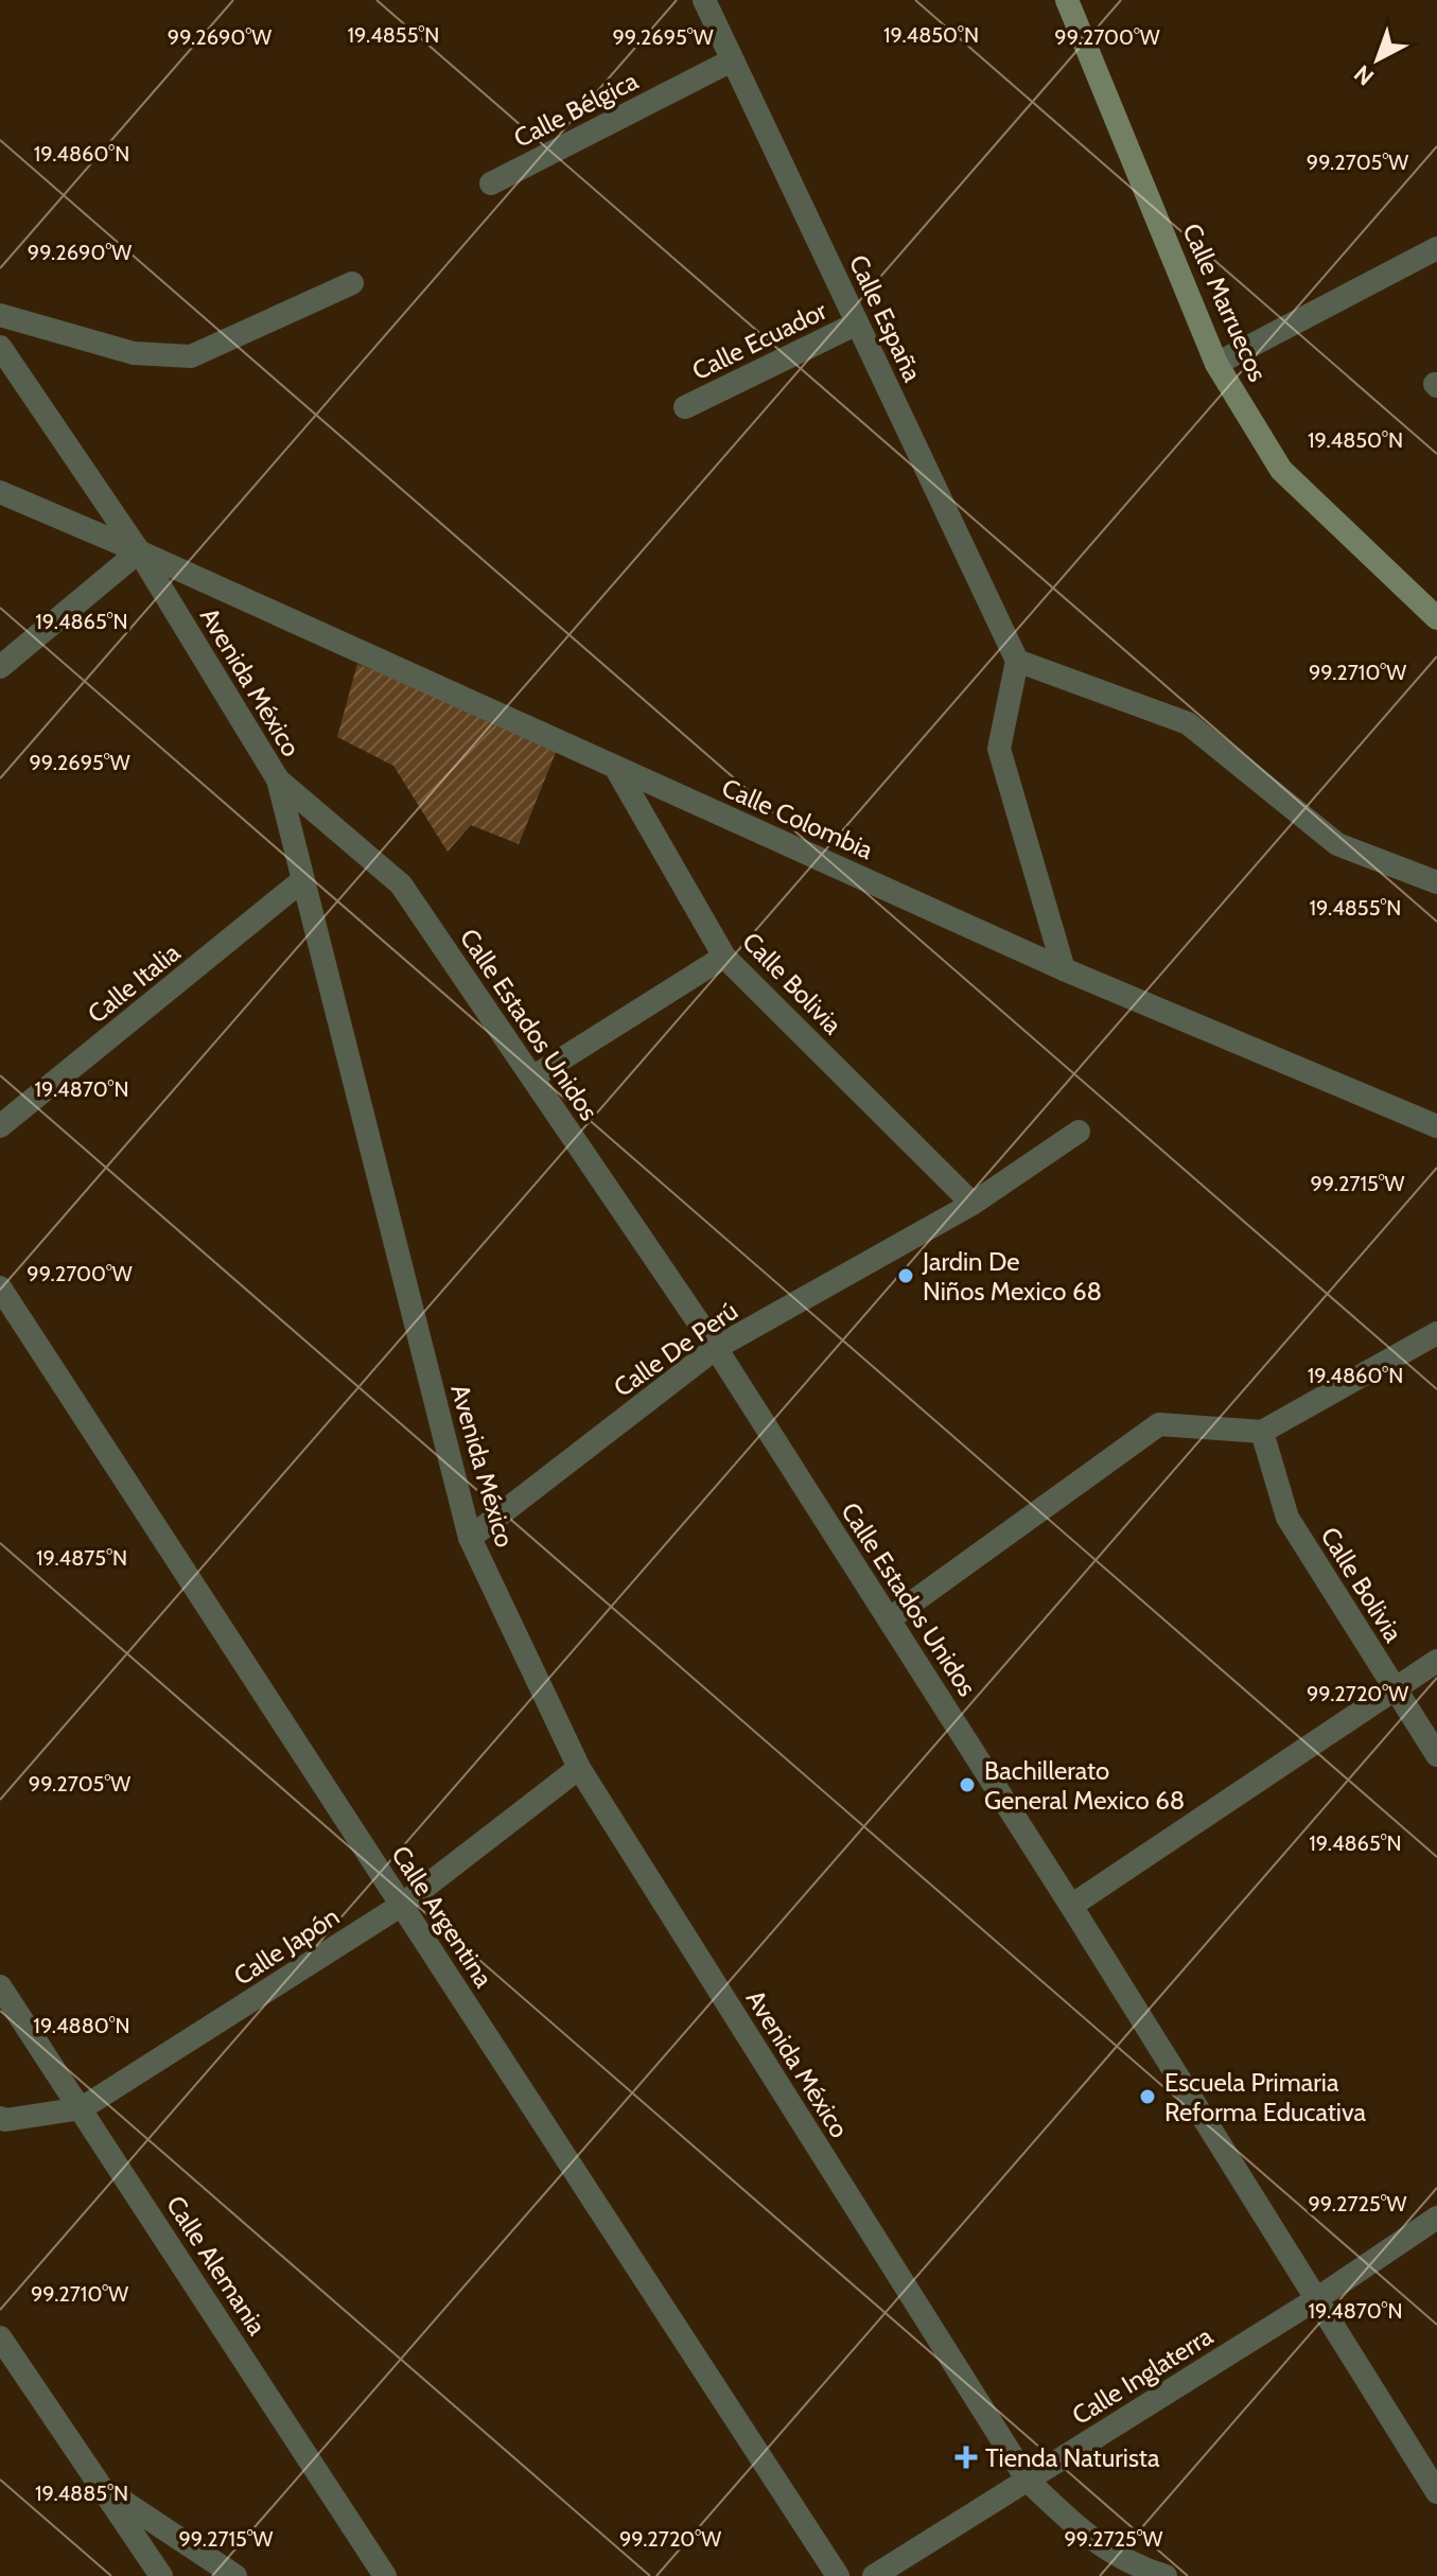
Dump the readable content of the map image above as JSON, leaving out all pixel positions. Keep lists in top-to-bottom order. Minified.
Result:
{"streets":{"main road":["Calle Marruecos"],"street":["Calle Bélgica","Calle España","Calle Ecuador","Avenida México","Calle Colombia","Calle Italia","Calle Bolivia","Calle Estados Unidos","Calle De Perú","Calle Argentina","Calle Japón","Calle Alemania","Calle Inglaterra"]},"crossings":[["Calle Bélgica","Calle España"],["Calle España","Calle Ecuador"],["Avenida México","Calle Colombia"],["Avenida México","Calle Italia"],["Avenida México","Calle Estados Unidos"],["Avenida México","Calle De Perú"],["Avenida México","Calle Japón"],["Avenida México","Calle Inglaterra"],["Calle Colombia","Calle Bolivia"],["Calle Bolivia","Calle De Perú"],["Calle Estados Unidos","Calle De Perú"],["Calle Estados Unidos","Calle Inglaterra"],["Calle Argentina","Calle Japón"],["Calle Japón","Calle Alemania"]],"places":{"other":["Jardin De Niños Mexico 68","Bachillerato General Mexico 68","Escuela Primaria Reforma Educativa"],"health":["Tienda Naturista"]},"north":"bottom left","coordinates":["19.4855°N","19.4850°N","99.2690°W","99.2695°W","99.2700°W","19.4860°N","99.2705°W","19.4865°N","99.2710°W","19.4870°N","99.2715°W","19.4875°N","99.2720°W","19.4880°N","99.2725°W","19.4885°N"]}
